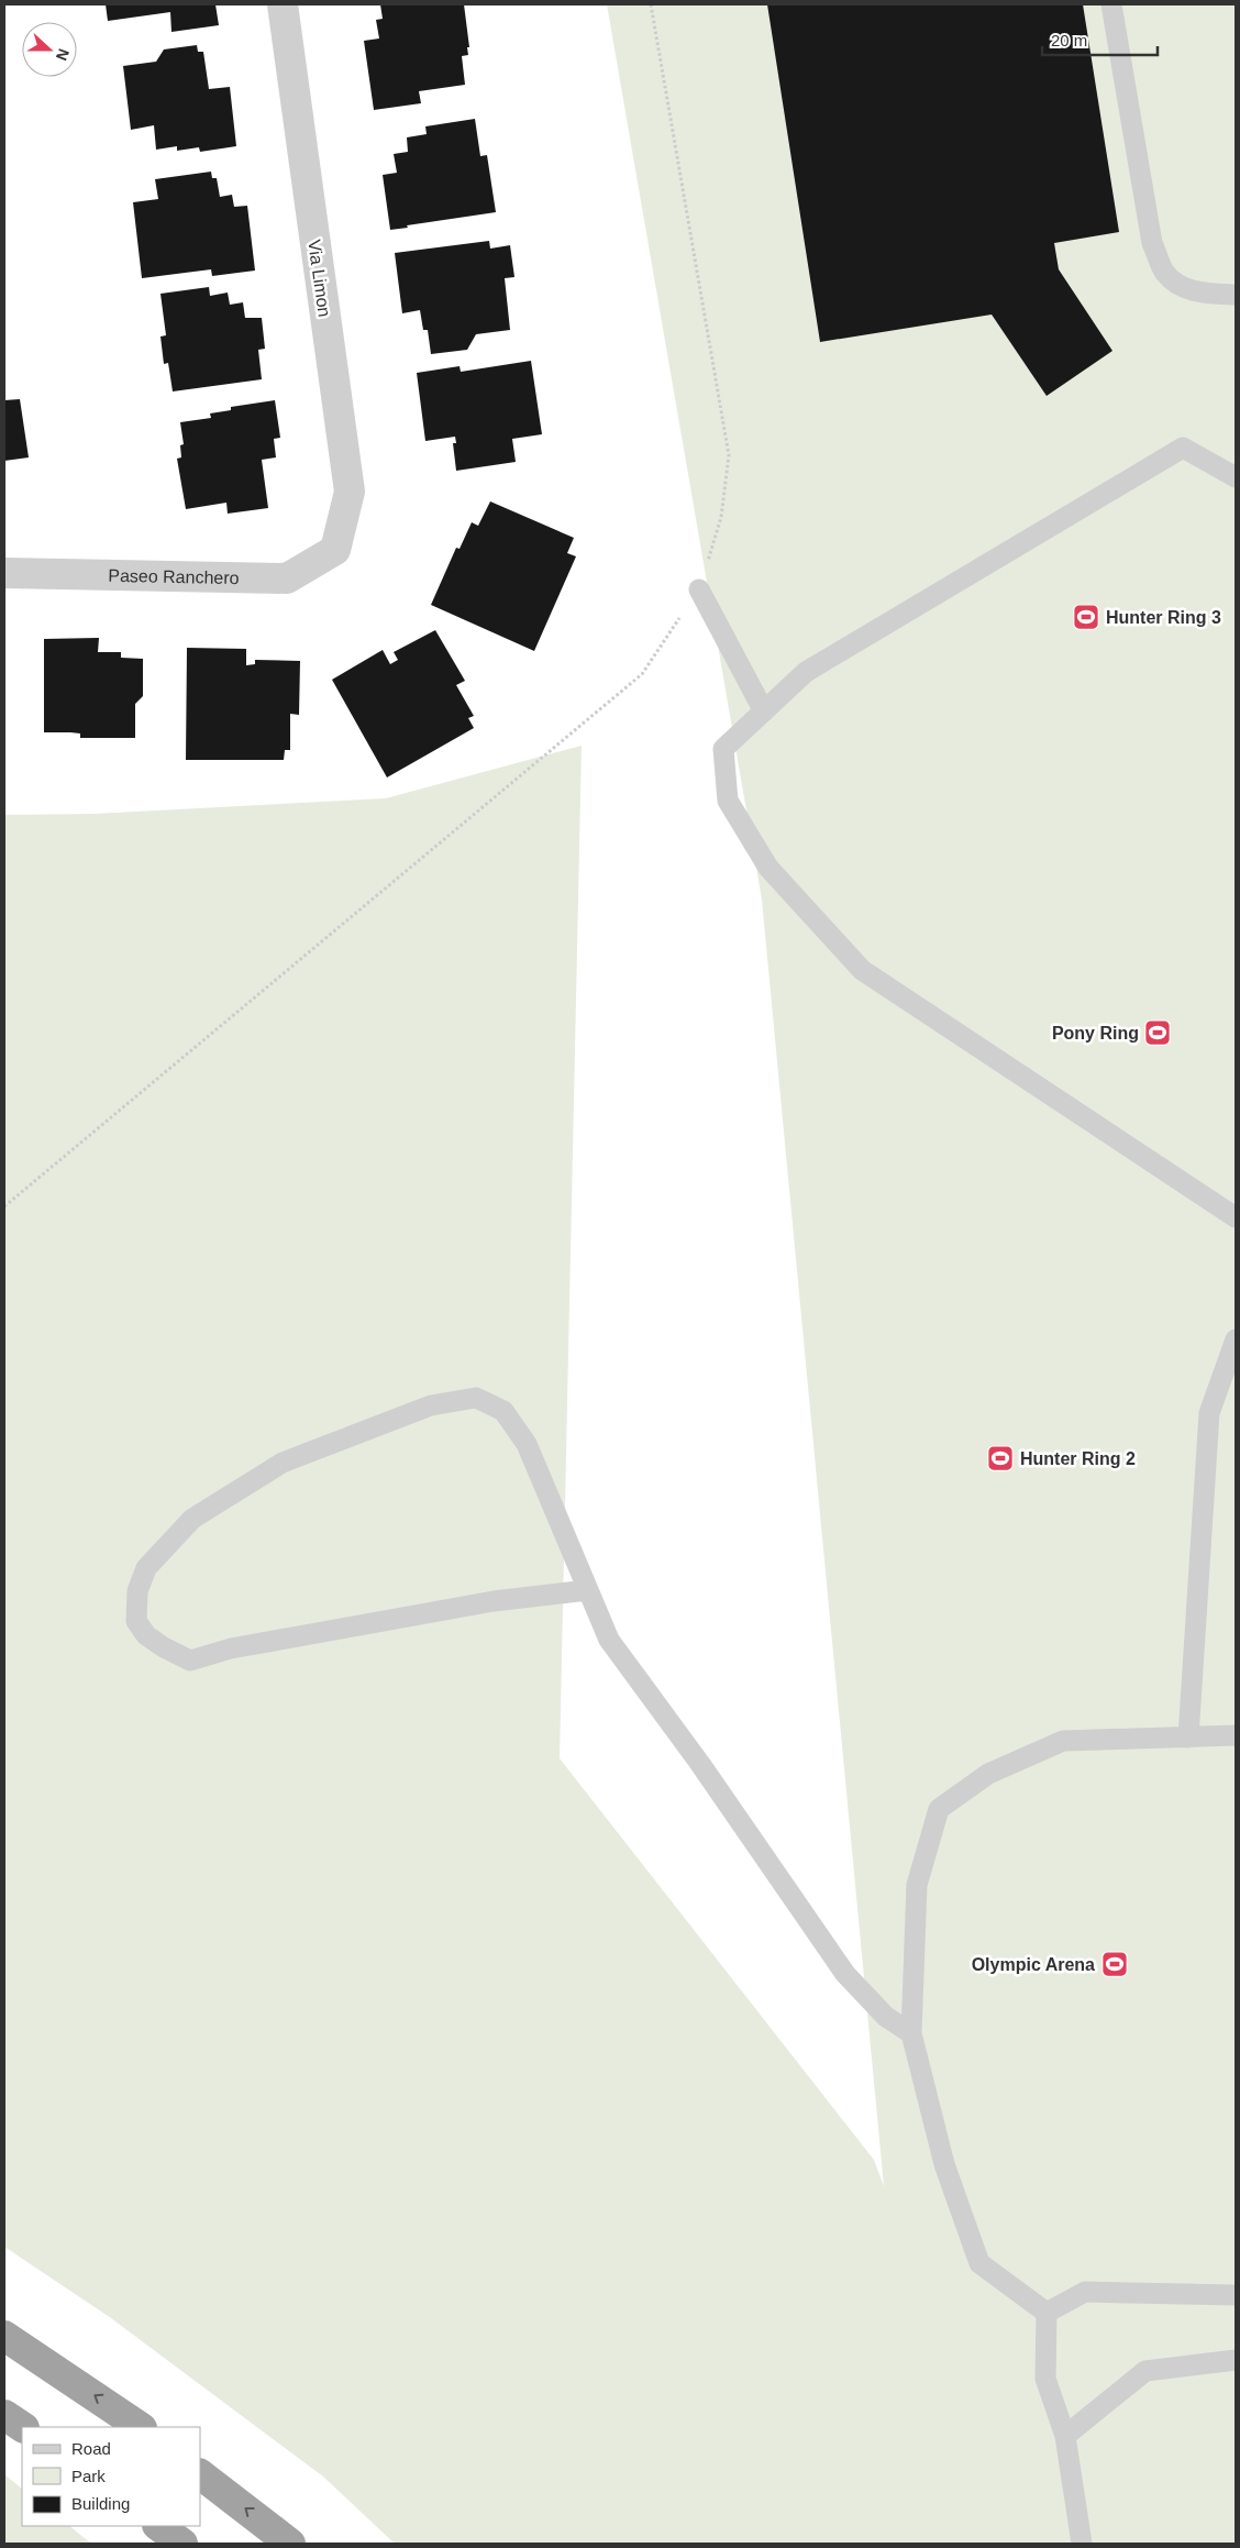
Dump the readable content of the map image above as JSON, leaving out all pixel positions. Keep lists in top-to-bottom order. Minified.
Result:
{"streets":{"street":["Via Limon","Paseo Ranchero"]},"crossings":[["Via Limon","Paseo Ranchero"]],"places":{"sports":["Hunter Ring 3","Pony Ring","Hunter Ring 2","Olympic Arena"]},"legend":["Road","Park","Building"],"scale_bar":"20 m","north":"right"}
